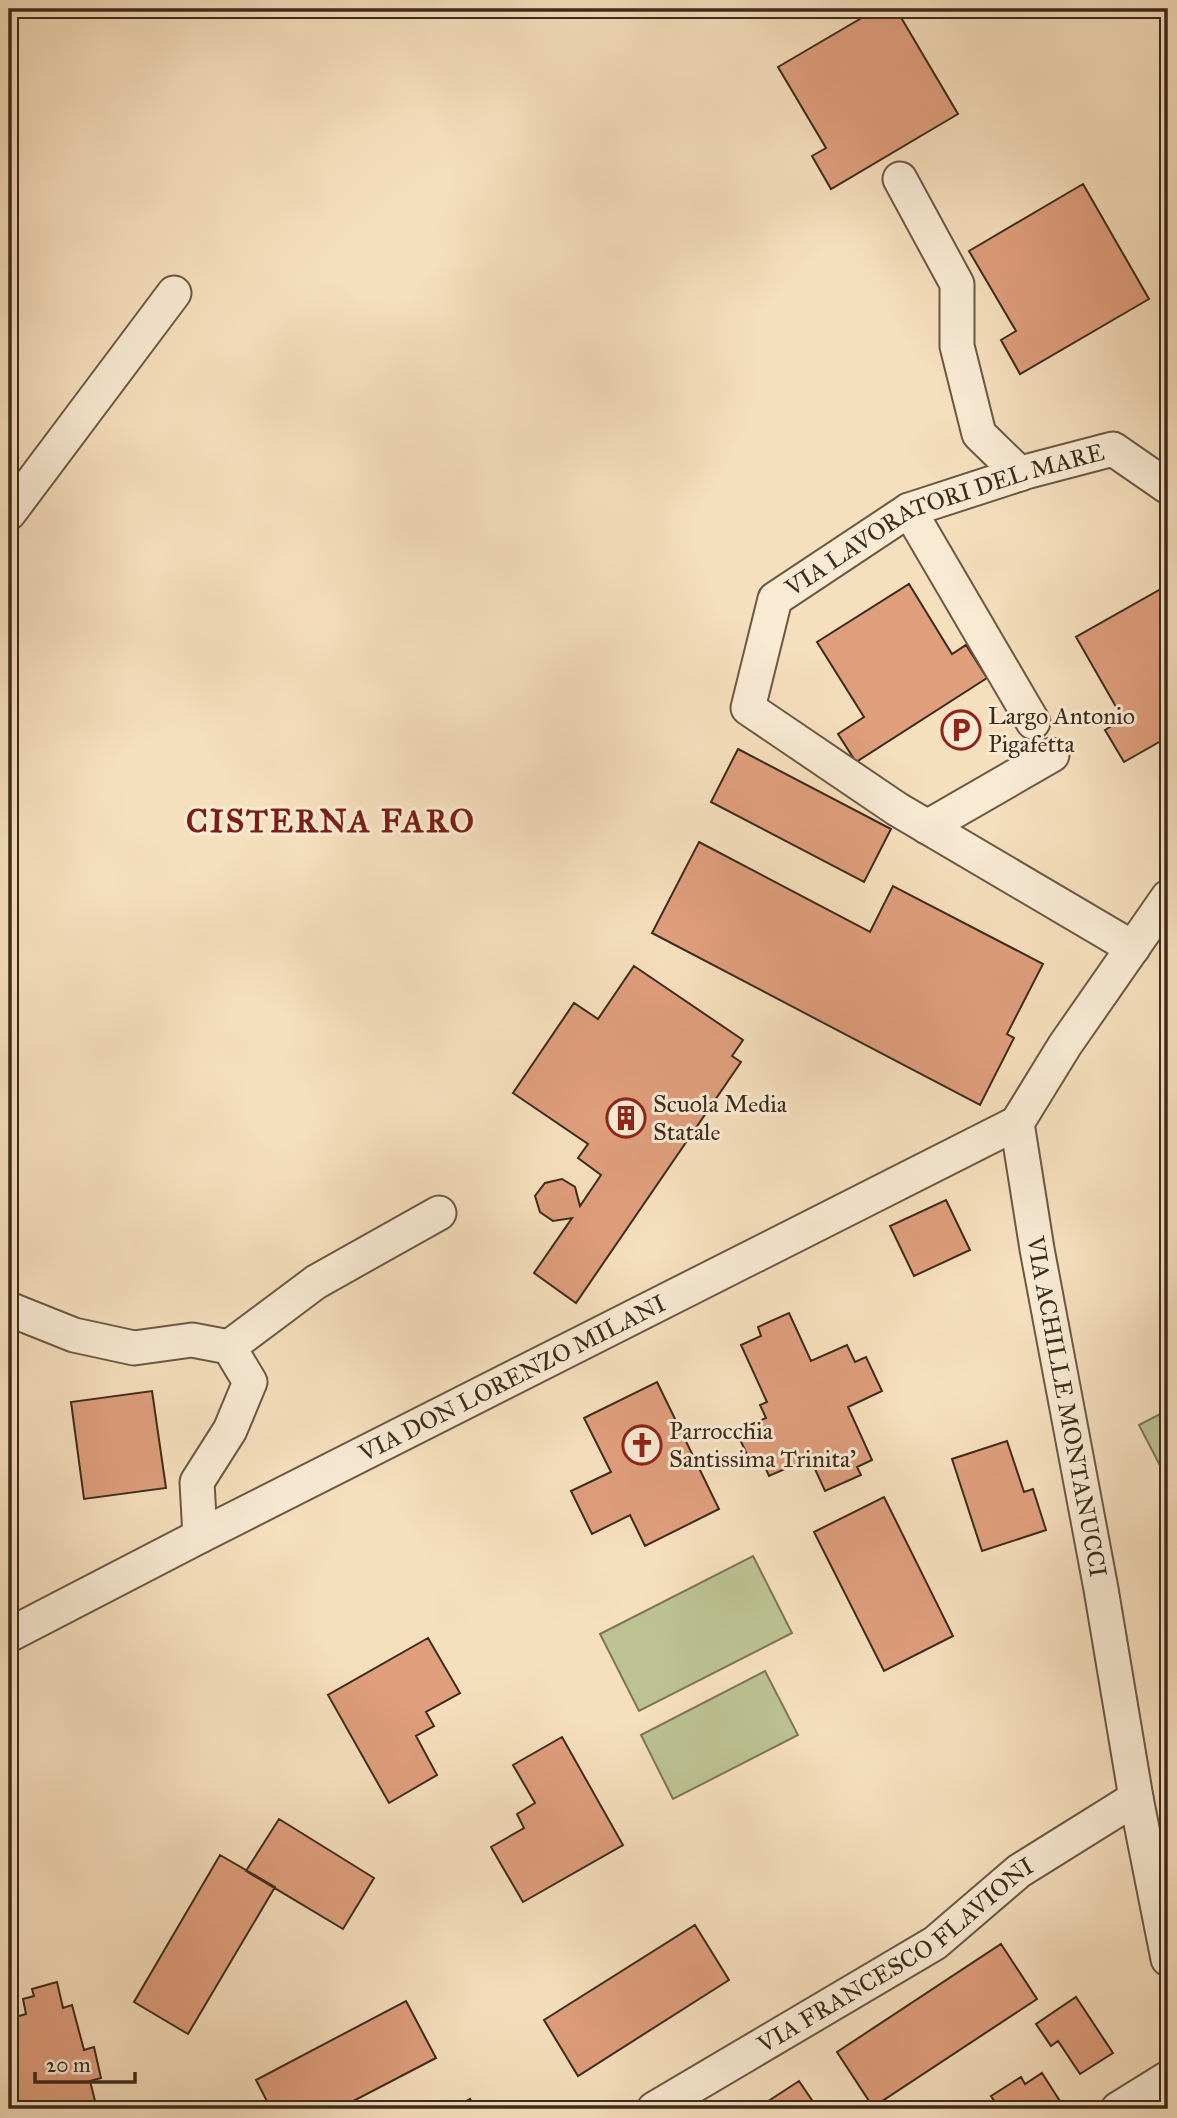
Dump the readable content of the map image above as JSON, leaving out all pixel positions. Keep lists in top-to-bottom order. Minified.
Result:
{"streets":{"street":["VIA LAVORATORI DEL MARE","VIA DON LORENZO MILANI","VIA ACHILLE MONTANUCCI","VIA FRANCESCO FLAVIONI"]},"crossings":[["VIA DON LORENZO MILANI","VIA ACHILLE MONTANUCCI"],["VIA ACHILLE MONTANUCCI","VIA FRANCESCO FLAVIONI"]],"districts":["CISTERNA FARO"],"places":{"parking":["Largo Antonio Pigafetta"],"building":["Scuola Media Statale"],"church":["Parrocchia Santissima Trinita'"]},"scale_bar":"20 m"}
